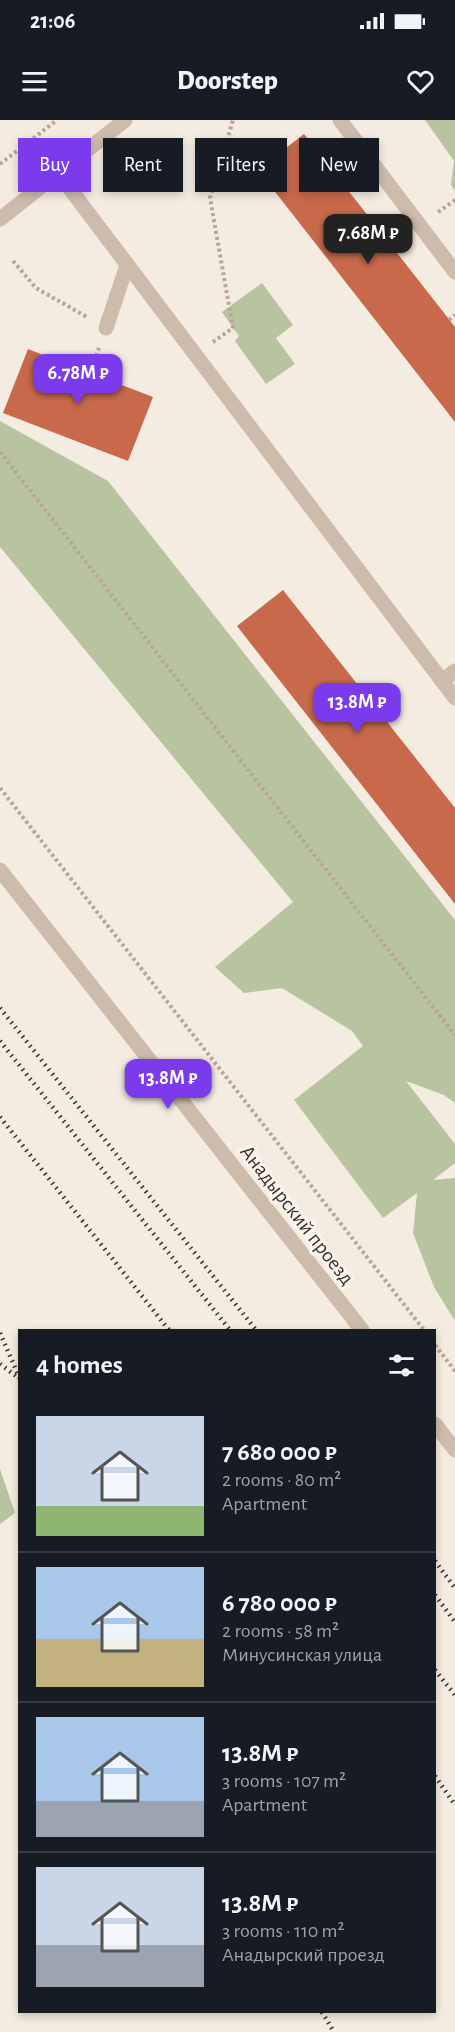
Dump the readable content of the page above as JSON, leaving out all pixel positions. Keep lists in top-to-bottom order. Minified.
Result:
{"streets":{"street":["Анадырский проезд"]},"page":{"status":"21:06","header":"Doorstep","chip":["Buy","Rent","Filters","New"],"price":["7.68M ₽","6.78M ₽","13.8M ₽","13.8M ₽"],"heading":"4 homes","list":[{"name":"7 680 000 ₽","note":"2 rooms · 80 m² · Apartment"},{"name":"6 780 000 ₽","note":"2 rooms · 58 m² · Минусинская улица"},{"name":"13.8M ₽","note":"3 rooms · 107 m² · Apartment"},{"name":"13.8M ₽","note":"3 rooms · 110 m² · Анадырский проезд"}]}}
